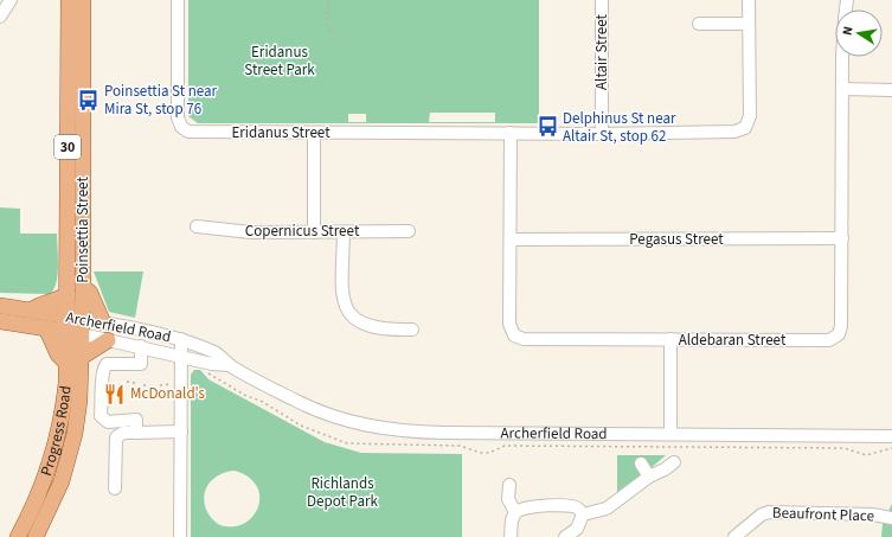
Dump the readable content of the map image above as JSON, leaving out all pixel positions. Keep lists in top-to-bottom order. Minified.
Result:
{"streets":{"main road":["30","Poinsettia Street","Archerfield Road","Progress Road"],"street":["Altair Street","Eridanus Street","Copernicus Street","Pegasus Street","Aldebaran Street","Beaufront Place"]},"crossings":[["Altair Street","Eridanus Street"],["Eridanus Street","Aldebaran Street"],["Poinsettia Street","Archerfield Road"],["Poinsettia Street","Progress Road"],["Pegasus Street","Aldebaran Street"],["Archerfield Road","Progress Road"]],"parks":["Eridanus Street Park","Richlands Depot Park"],"places":{"bus stop":["Poinsettia St near Mira St, stop 76","Delphinus St near Altair St, stop 62"],"restaurant":["McDonald's"]},"north":"left"}
